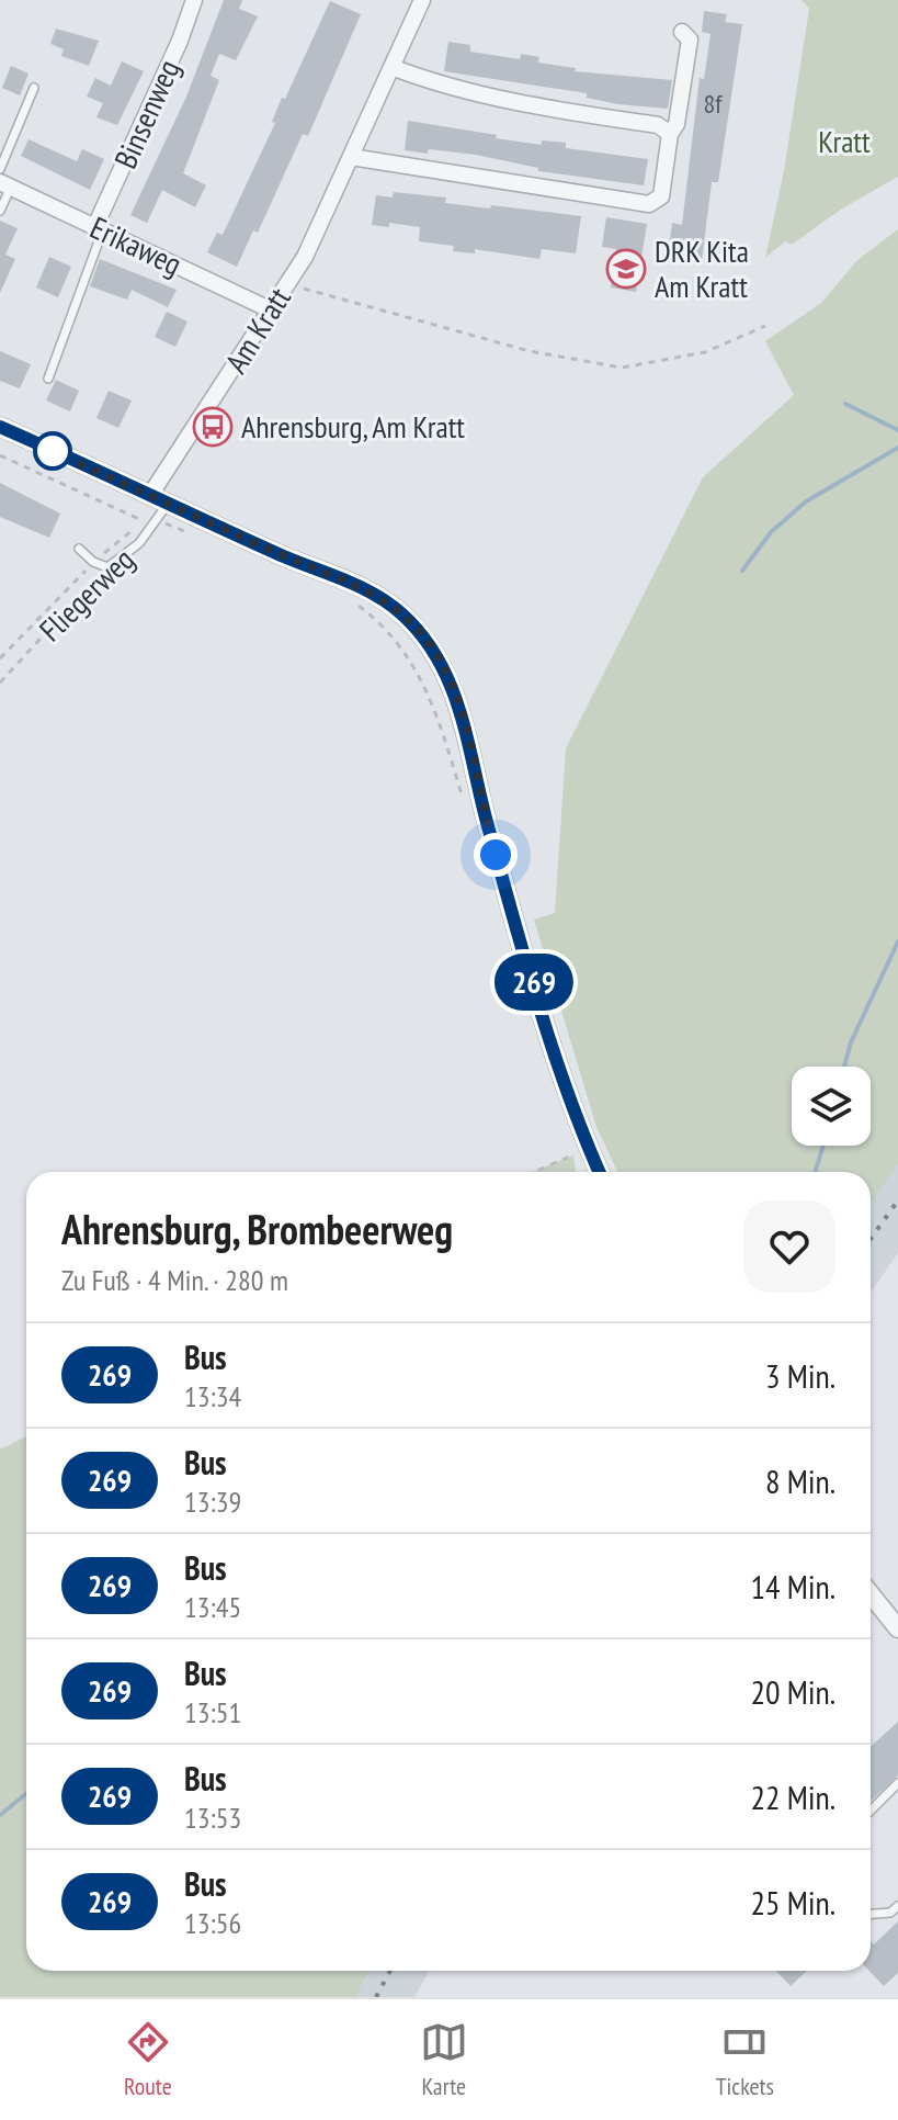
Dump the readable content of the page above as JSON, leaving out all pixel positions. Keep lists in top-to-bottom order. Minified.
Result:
{"streets":{"street":["Binsenweg","Erikaweg","Am Kratt"],"lane":["Fliegerweg"]},"crossings":[["Binsenweg","Erikaweg"],["Erikaweg","Am Kratt"]],"parks":["Kratt"],"places":{"school or university":["DRK Kita Am Kratt"],"bus stop":["Ahrensburg, Am Kratt"]},"lines":["bus line 269"],"house_numbers":["8f"],"page":{"on_map":"269","heading":["Ahrensburg, Brombeerweg","Zu Fuß · 4 Min. · 280 m"],"list":[{"mark":"269","name":"Bus","note":"13:34","value":"3 Min."},{"mark":"269","name":"Bus","note":"13:39","value":"8 Min."},{"mark":"269","name":"Bus","note":"13:45","value":"14 Min."},{"mark":"269","name":"Bus","note":"13:51","value":"20 Min."},{"mark":"269","name":"Bus","note":"13:53","value":"22 Min."},{"mark":"269","name":"Bus","note":"13:56","value":"25 Min."}],"tabs":["Route","Karte","Tickets"]}}
